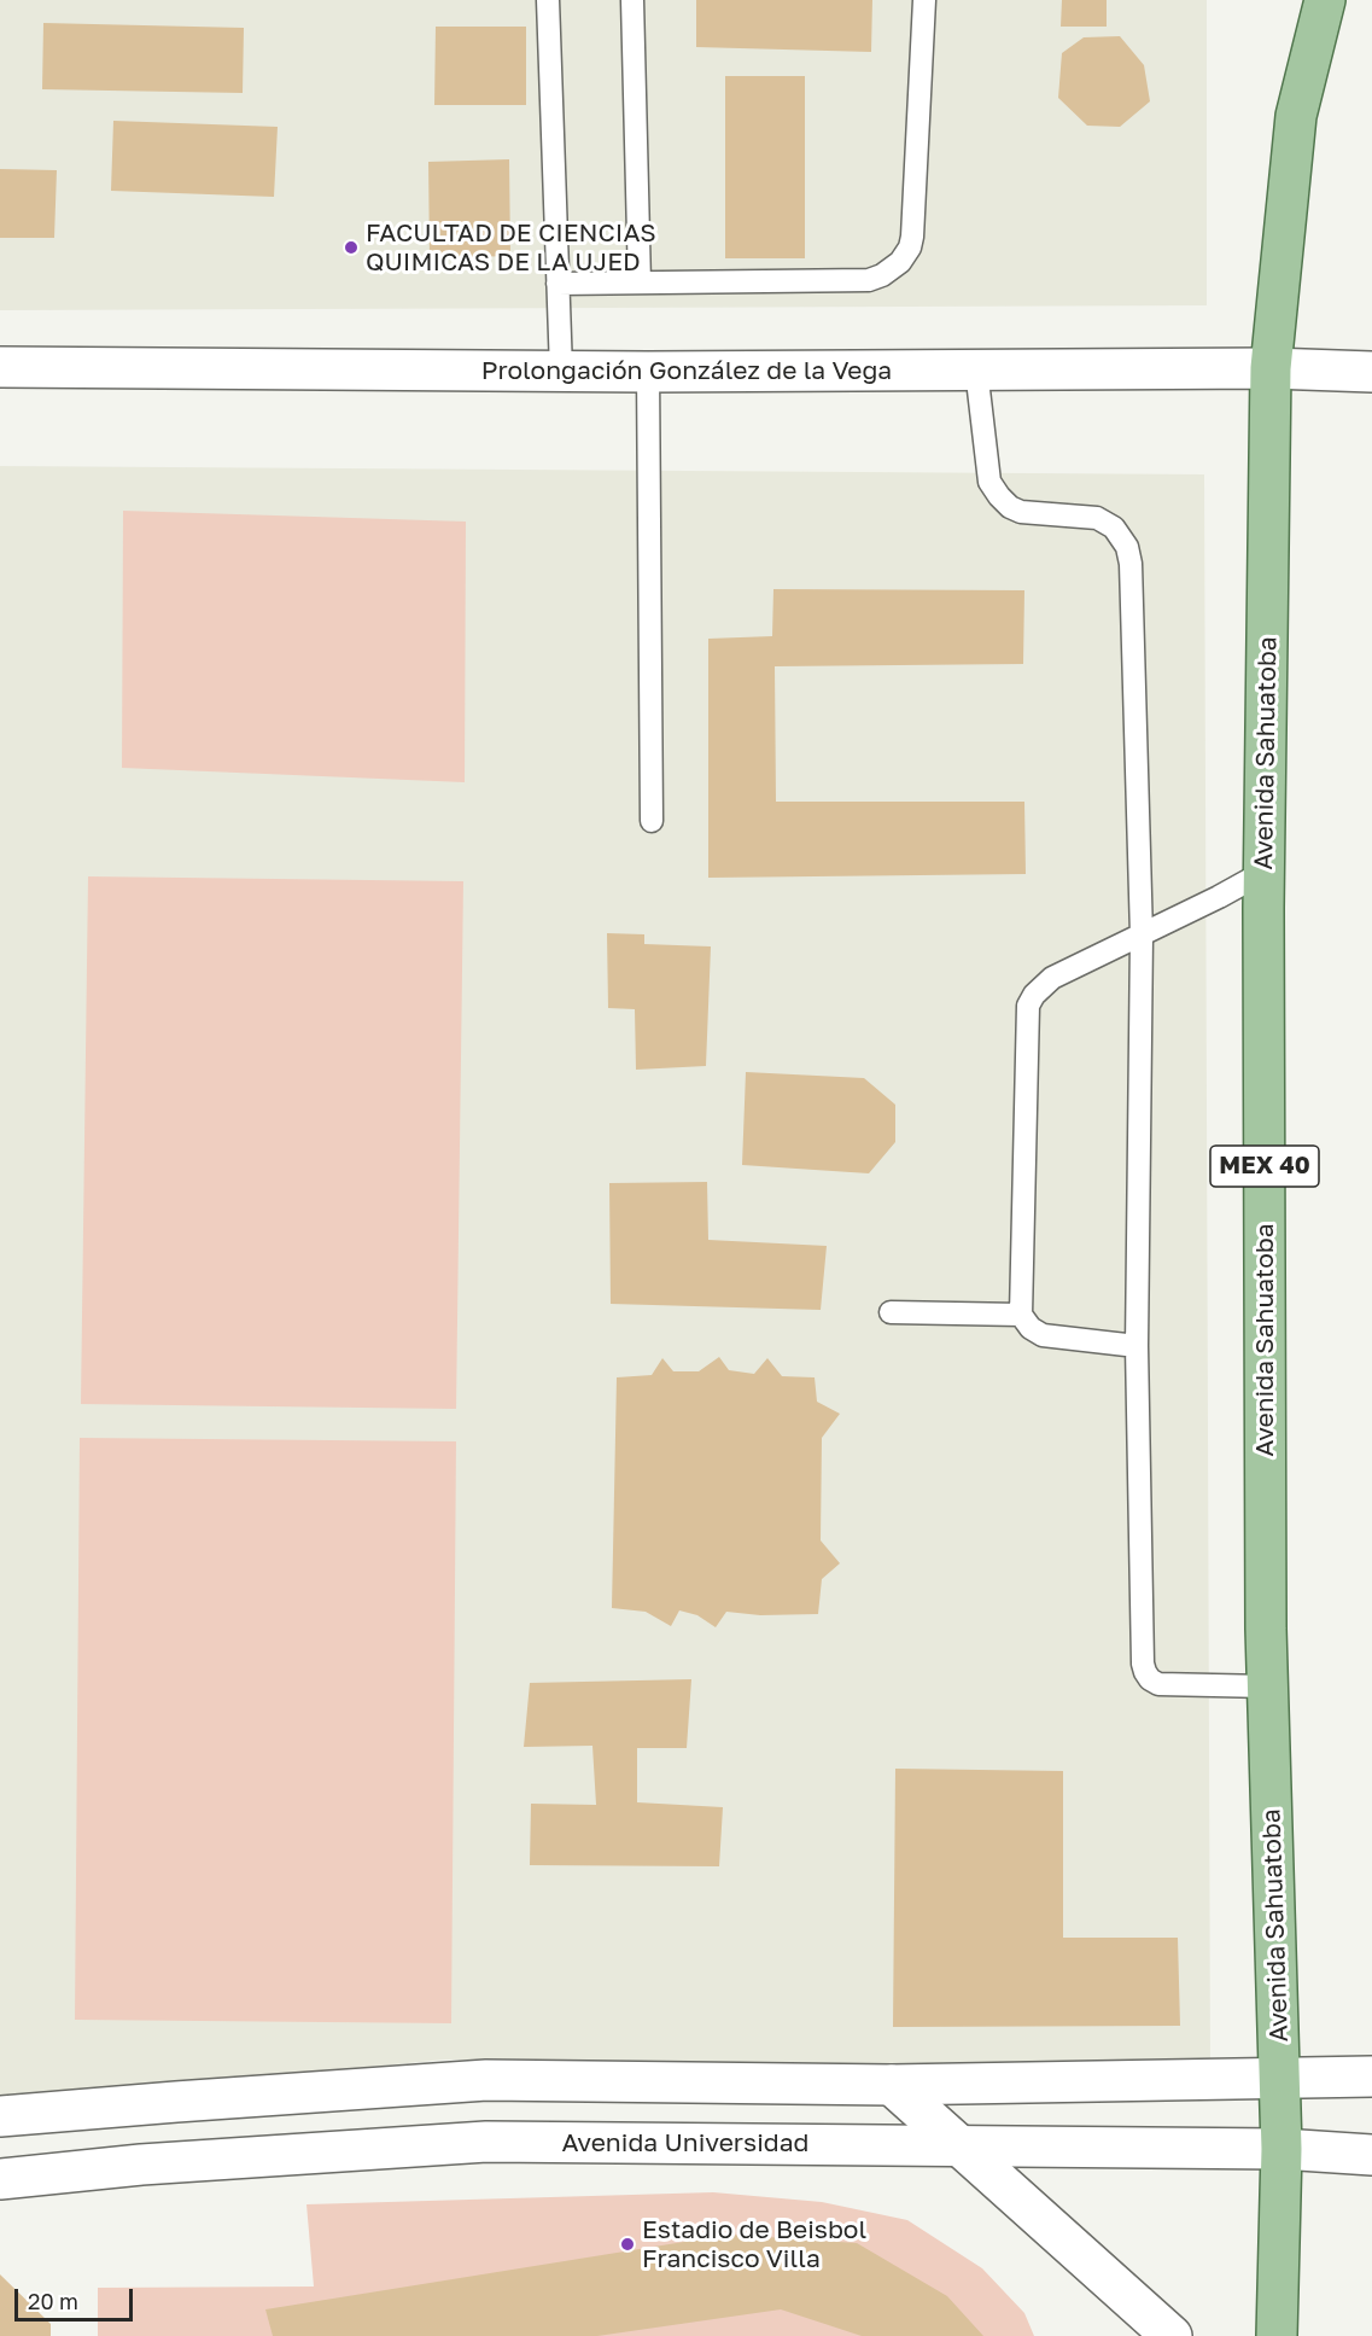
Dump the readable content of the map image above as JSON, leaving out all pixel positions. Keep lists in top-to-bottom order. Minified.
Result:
{"streets":{"main road":["Avenida Sahuatoba","MEX 40"],"street":["Prolongación González de la Vega","Avenida Universidad"]},"crossings":[["Prolongación González de la Vega","Avenida Sahuatoba"],["Avenida Sahuatoba","Avenida Universidad"]],"places":["FACULTAD DE CIENCIAS QUIMICAS DE LA UJED","Estadio de Beisbol Francisco Villa"],"scale_bar":"20 m"}
